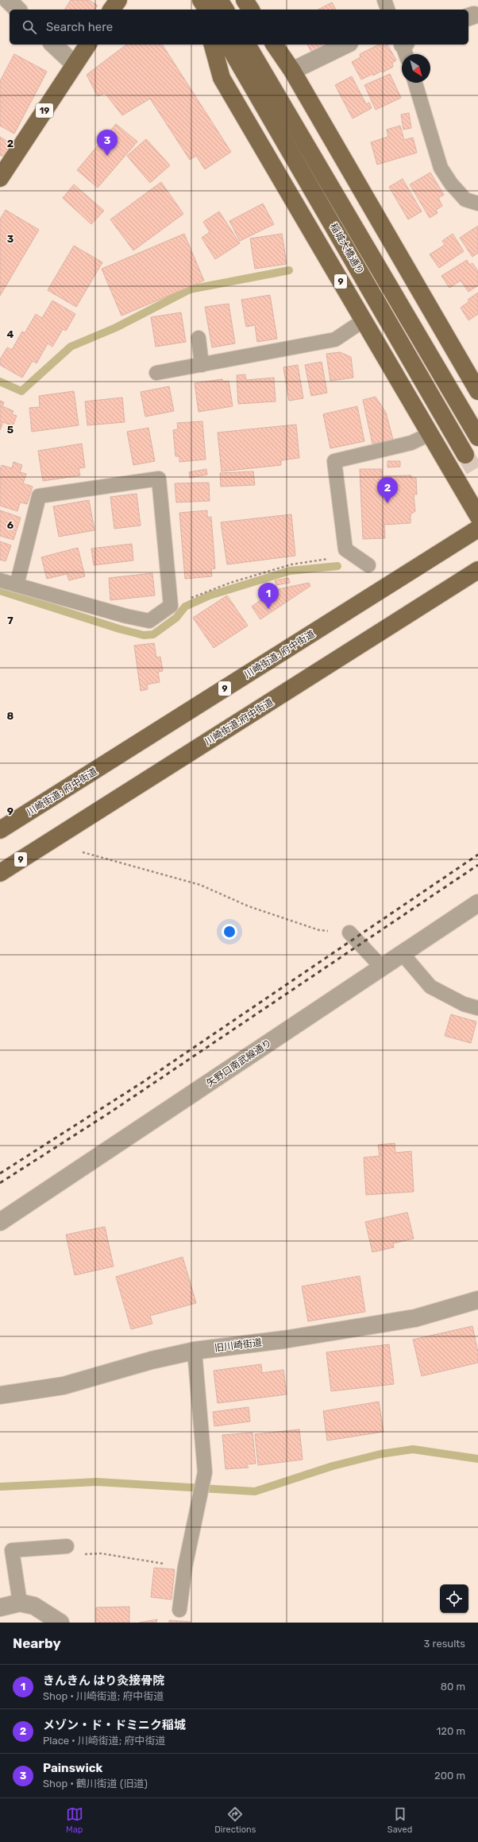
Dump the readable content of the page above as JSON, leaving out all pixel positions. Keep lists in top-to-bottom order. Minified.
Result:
{"streets":{"main road":["19","稲城大橋通り","9","川崎街道; 府中街道","川崎街道;府中街道"],"street":["矢野口南武線通り","旧川崎街道"]},"north":"bottom right","page":{"search":"Search here","pins":["3","2","1"],"heading":["Nearby","3 results"],"list":[{"mark":"1","name":"きんきん はり灸接骨院","note":"Shop · 川崎街道; 府中街道","value":"80 m"},{"mark":"2","name":"メゾン・ド・ドミニク稲城","note":"Place · 川崎街道; 府中街道","value":"120 m"},{"mark":"3","name":"Painswick","note":"Shop · 鶴川街道 (旧道)","value":"200 m"}],"nav":["Map","Directions","Saved"]},"grid":{"rows":["2","3","4","5","6","7","8","9"]}}
